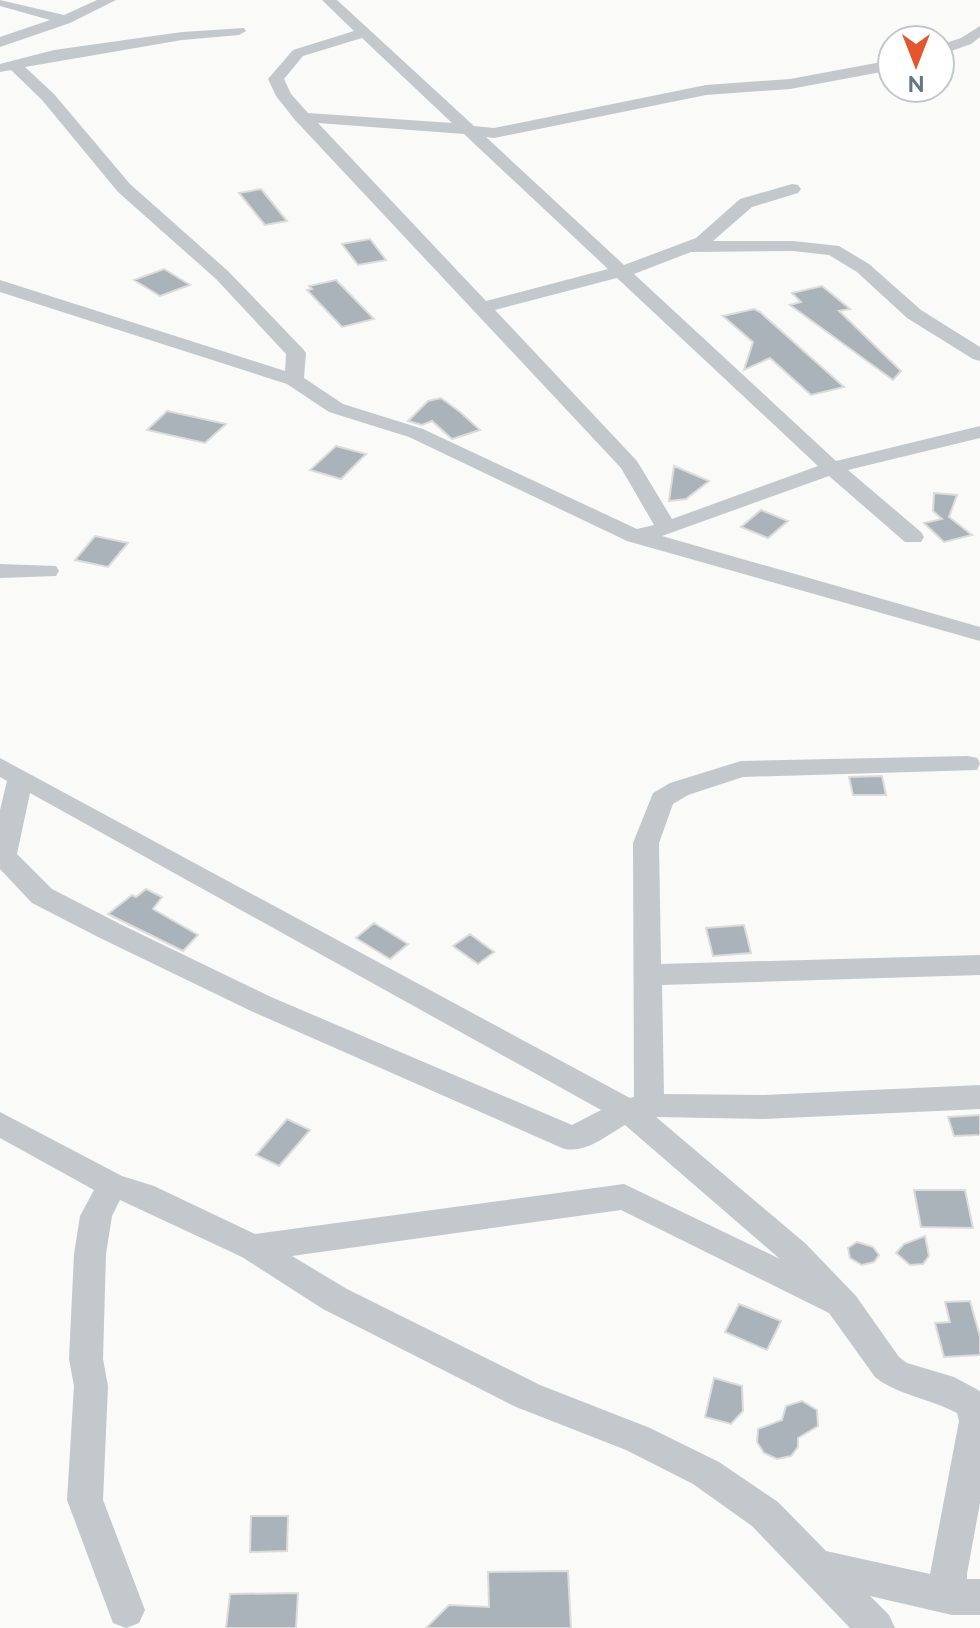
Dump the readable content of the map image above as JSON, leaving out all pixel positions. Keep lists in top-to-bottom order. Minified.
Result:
{"north":"bottom"}
